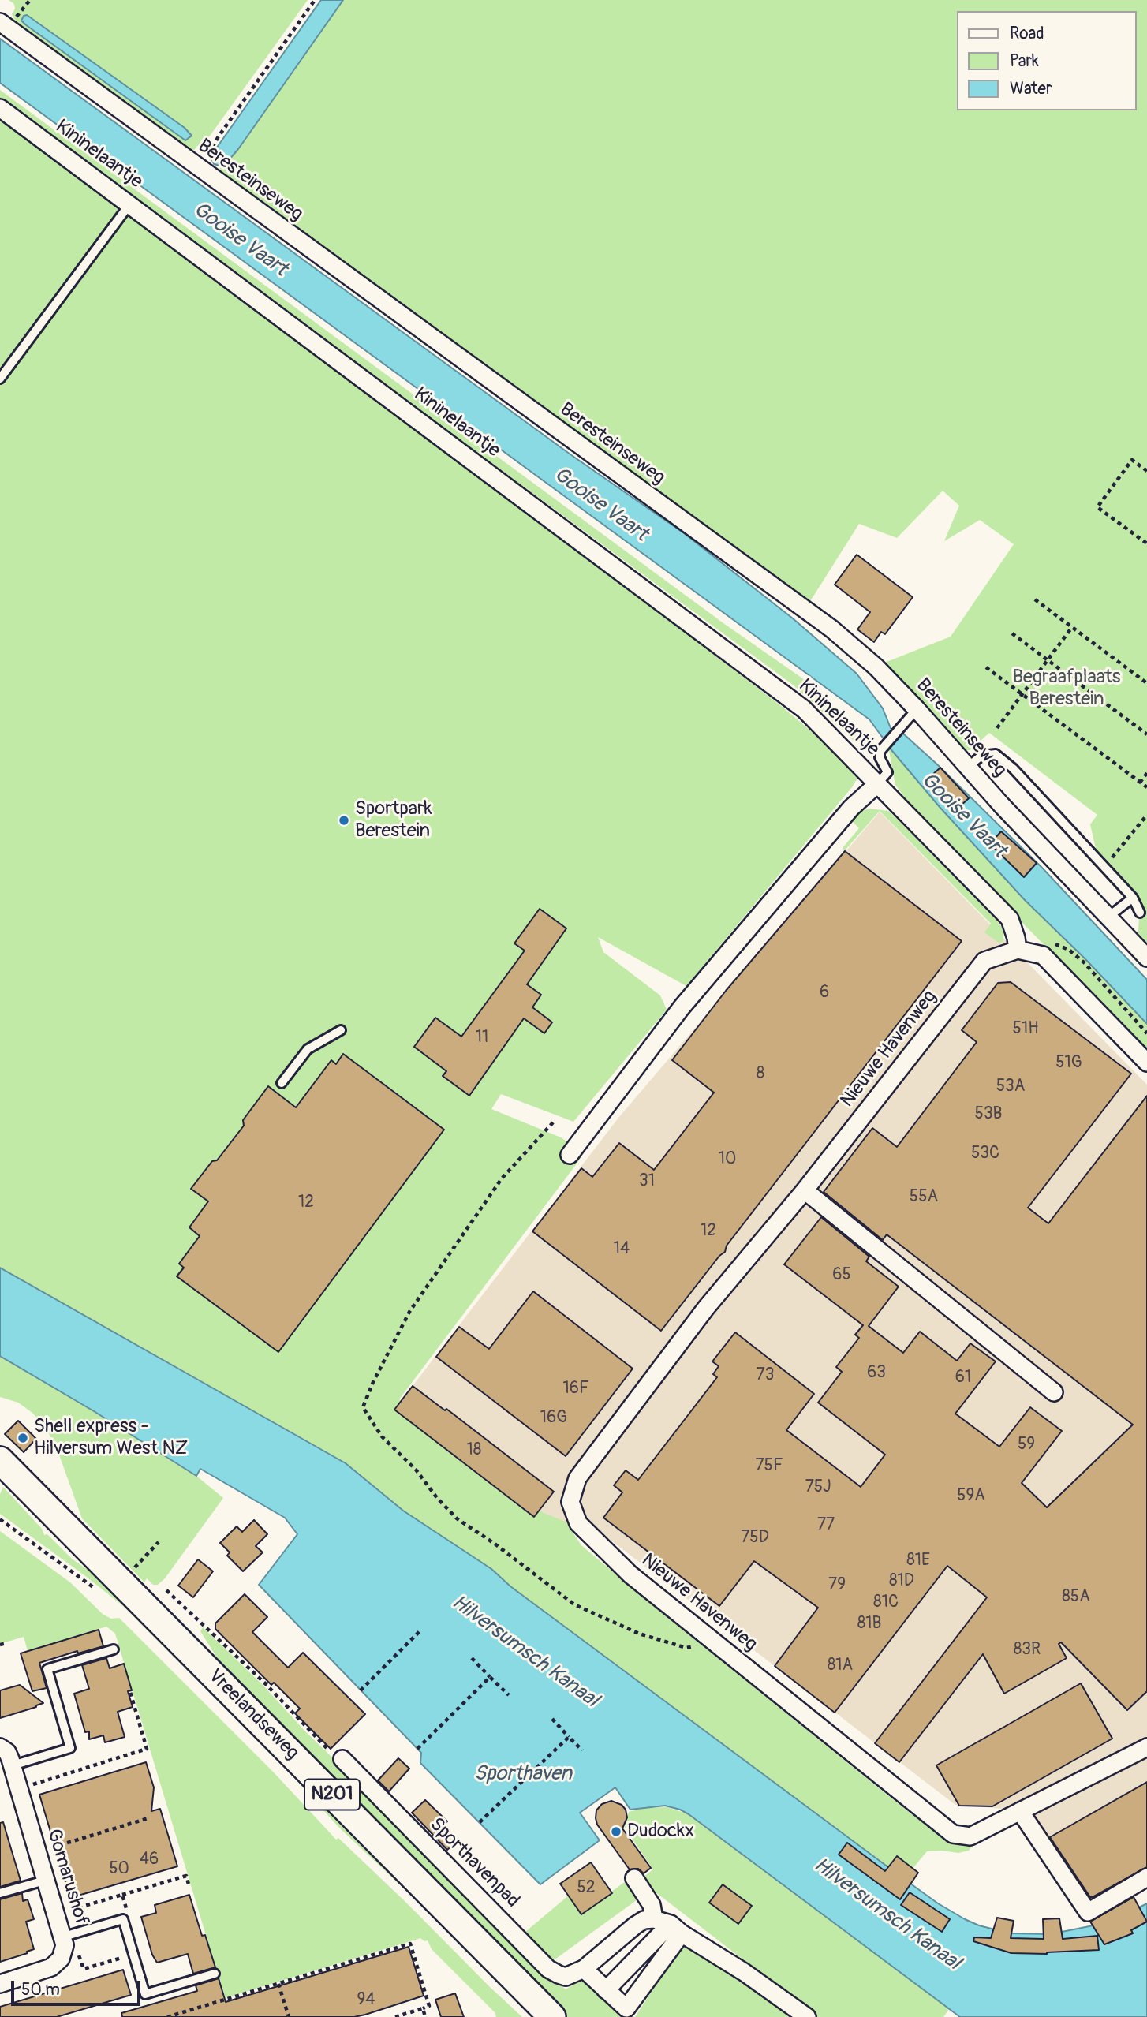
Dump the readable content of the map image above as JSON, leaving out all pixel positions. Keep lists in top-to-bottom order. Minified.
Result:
{"streets":{"main road":["Vreelandseweg","N201"],"street":["Kininelaantje","Beresteinseweg","Nieuwe Havenweg","Sporthavenpad","Gomarushof"]},"crossings":[["Kininelaantje","Beresteinseweg"]],"water":["Gooise Vaart","Hilversumsch Kanaal","Sporthaven"],"parks":["Begraafplaats Berestein"],"places":["Sportpark Berestein","Shell express - Hilversum West NZ","Dudockx"],"house_numbers":["6","51H","11","51G","8","53A","53B","53C","10","31","55A","12","12","14","65","63","73","61","16F","16G","59","18","75F","75J","59A","77","75D","81E","81D","79","85A","81C","81B","83R","81A","46","50","52","94"],"legend":["Road","Park","Water"],"scale_bar":"50 m"}
